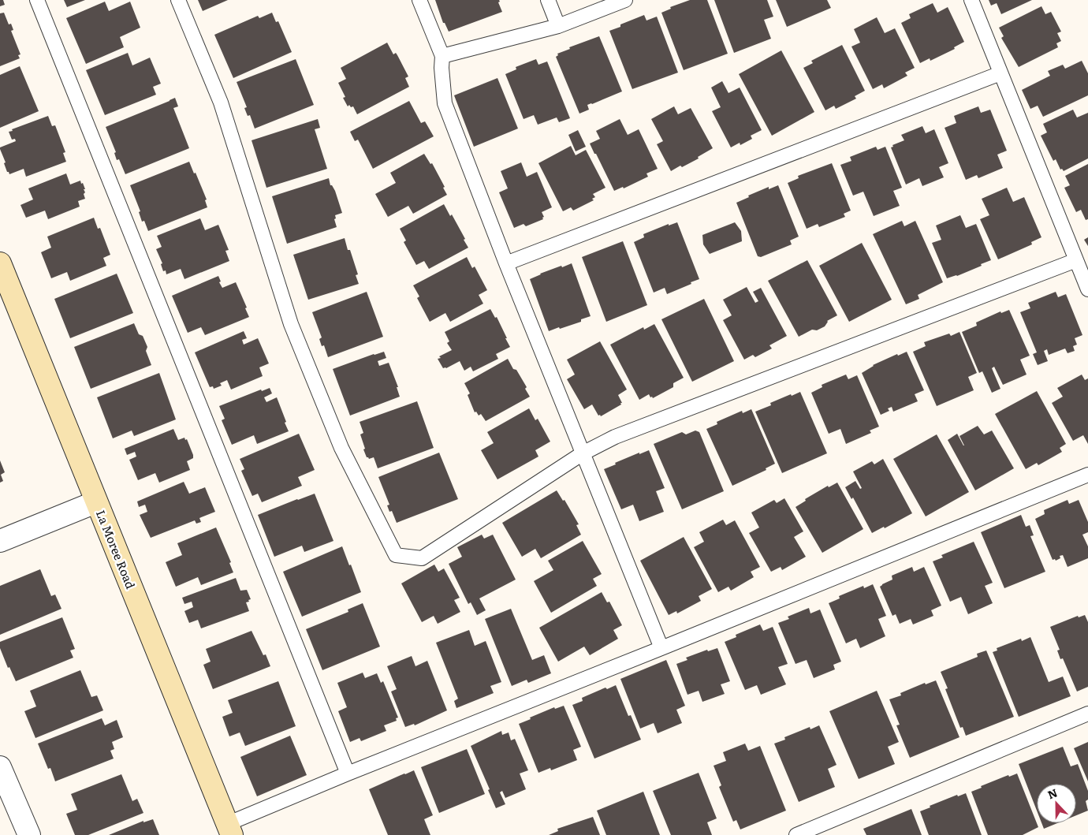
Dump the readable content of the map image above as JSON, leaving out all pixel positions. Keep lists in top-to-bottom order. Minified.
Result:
{"streets":{"street":["La Moree Road"]},"north":"top"}
